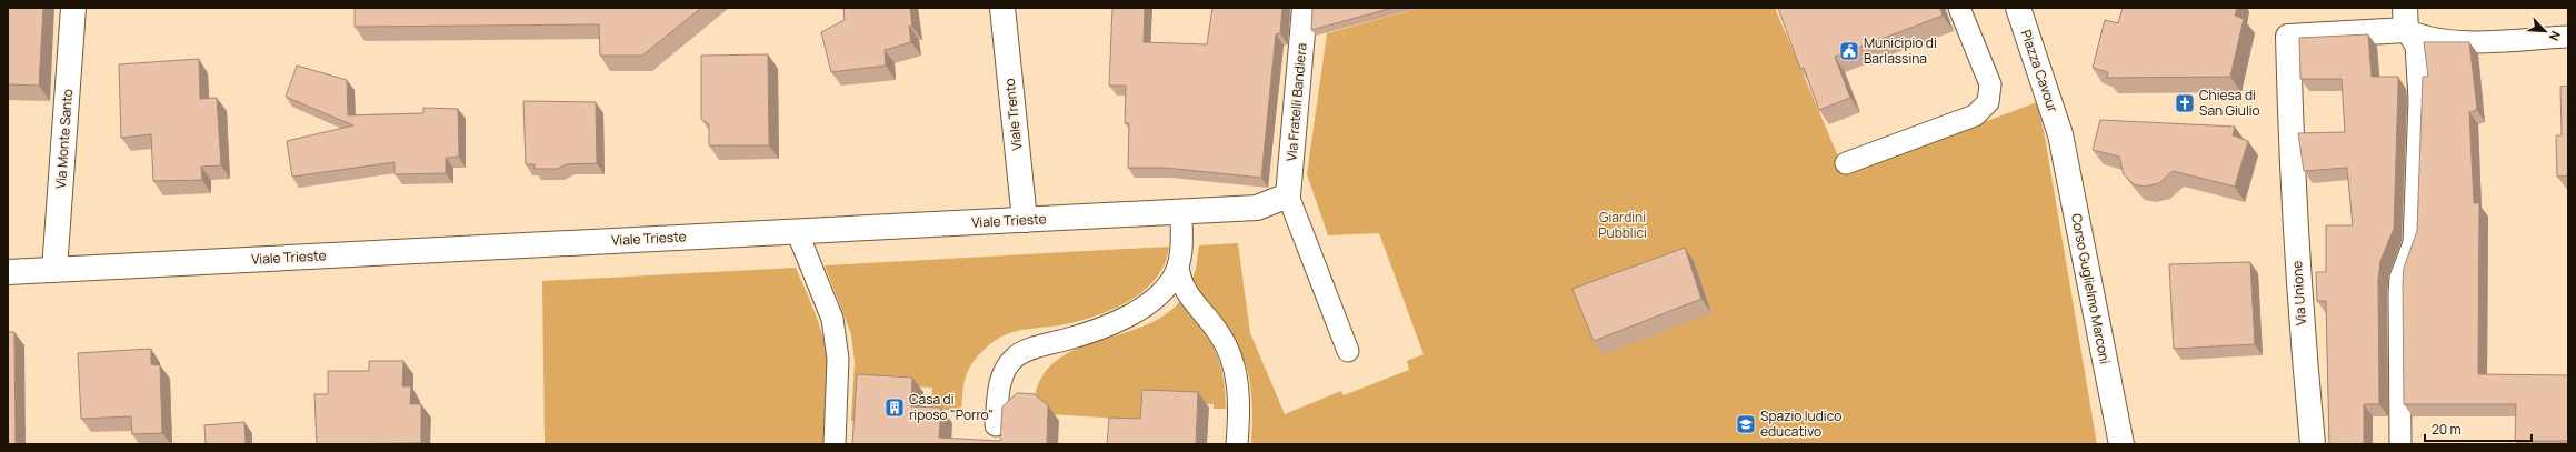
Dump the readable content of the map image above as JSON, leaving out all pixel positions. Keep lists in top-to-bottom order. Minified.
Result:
{"streets":{"street":["Piazza Cavour","Via Fratelli Bandiera","Viale Trento","Via Monte Santo","Viale Trieste","Corso Guglielmo Marconi","Via Unione"]},"crossings":[["Piazza Cavour","Corso Guglielmo Marconi"],["Via Fratelli Bandiera","Viale Trieste"],["Viale Trento","Viale Trieste"],["Via Monte Santo","Viale Trieste"]],"parks":["Giardini Pubblici"],"places":{"public building":["Municipio di Barlassina"],"church":["Chiesa di San Giulio"],"building":["Casa di riposo \"Porro\""],"school or university":["Spazio ludico educativo"]},"scale_bar":"20 m","north":"bottom right"}
